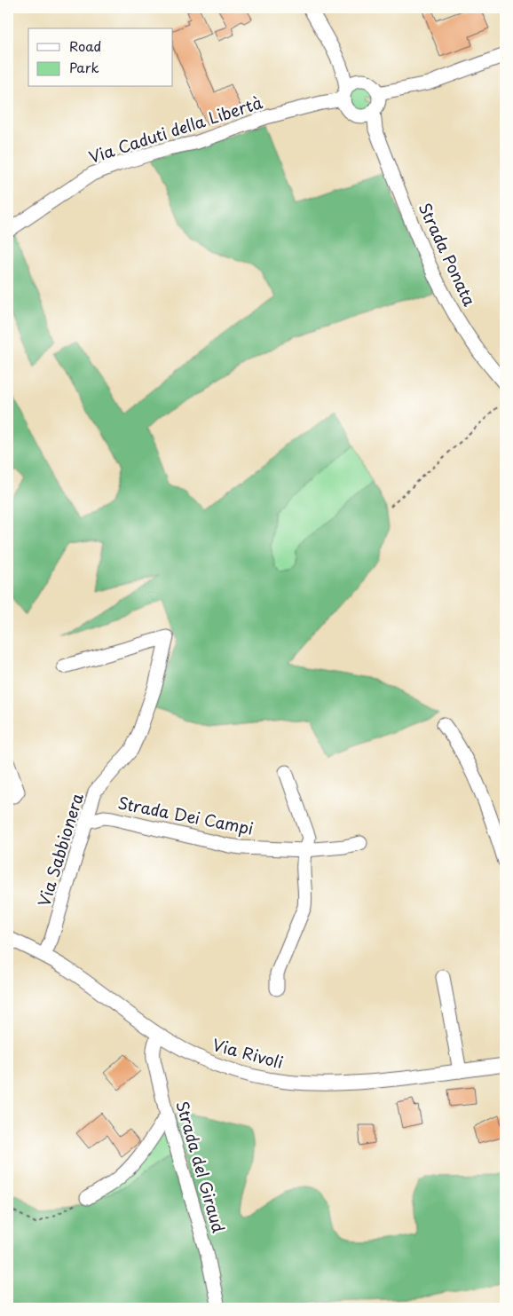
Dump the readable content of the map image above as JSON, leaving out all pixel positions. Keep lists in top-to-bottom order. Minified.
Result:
{"streets":{"street":["Via Caduti della Libertà","Strada Ponata","Strada Dei Campi","Via Sabbionera","Via Rivoli","Strada del Giraud"]},"crossings":[["Via Caduti della Libertà","Strada Ponata"],["Strada Dei Campi","Via Sabbionera"],["Via Sabbionera","Via Rivoli"],["Via Rivoli","Strada del Giraud"]],"legend":["Road","Park"]}
